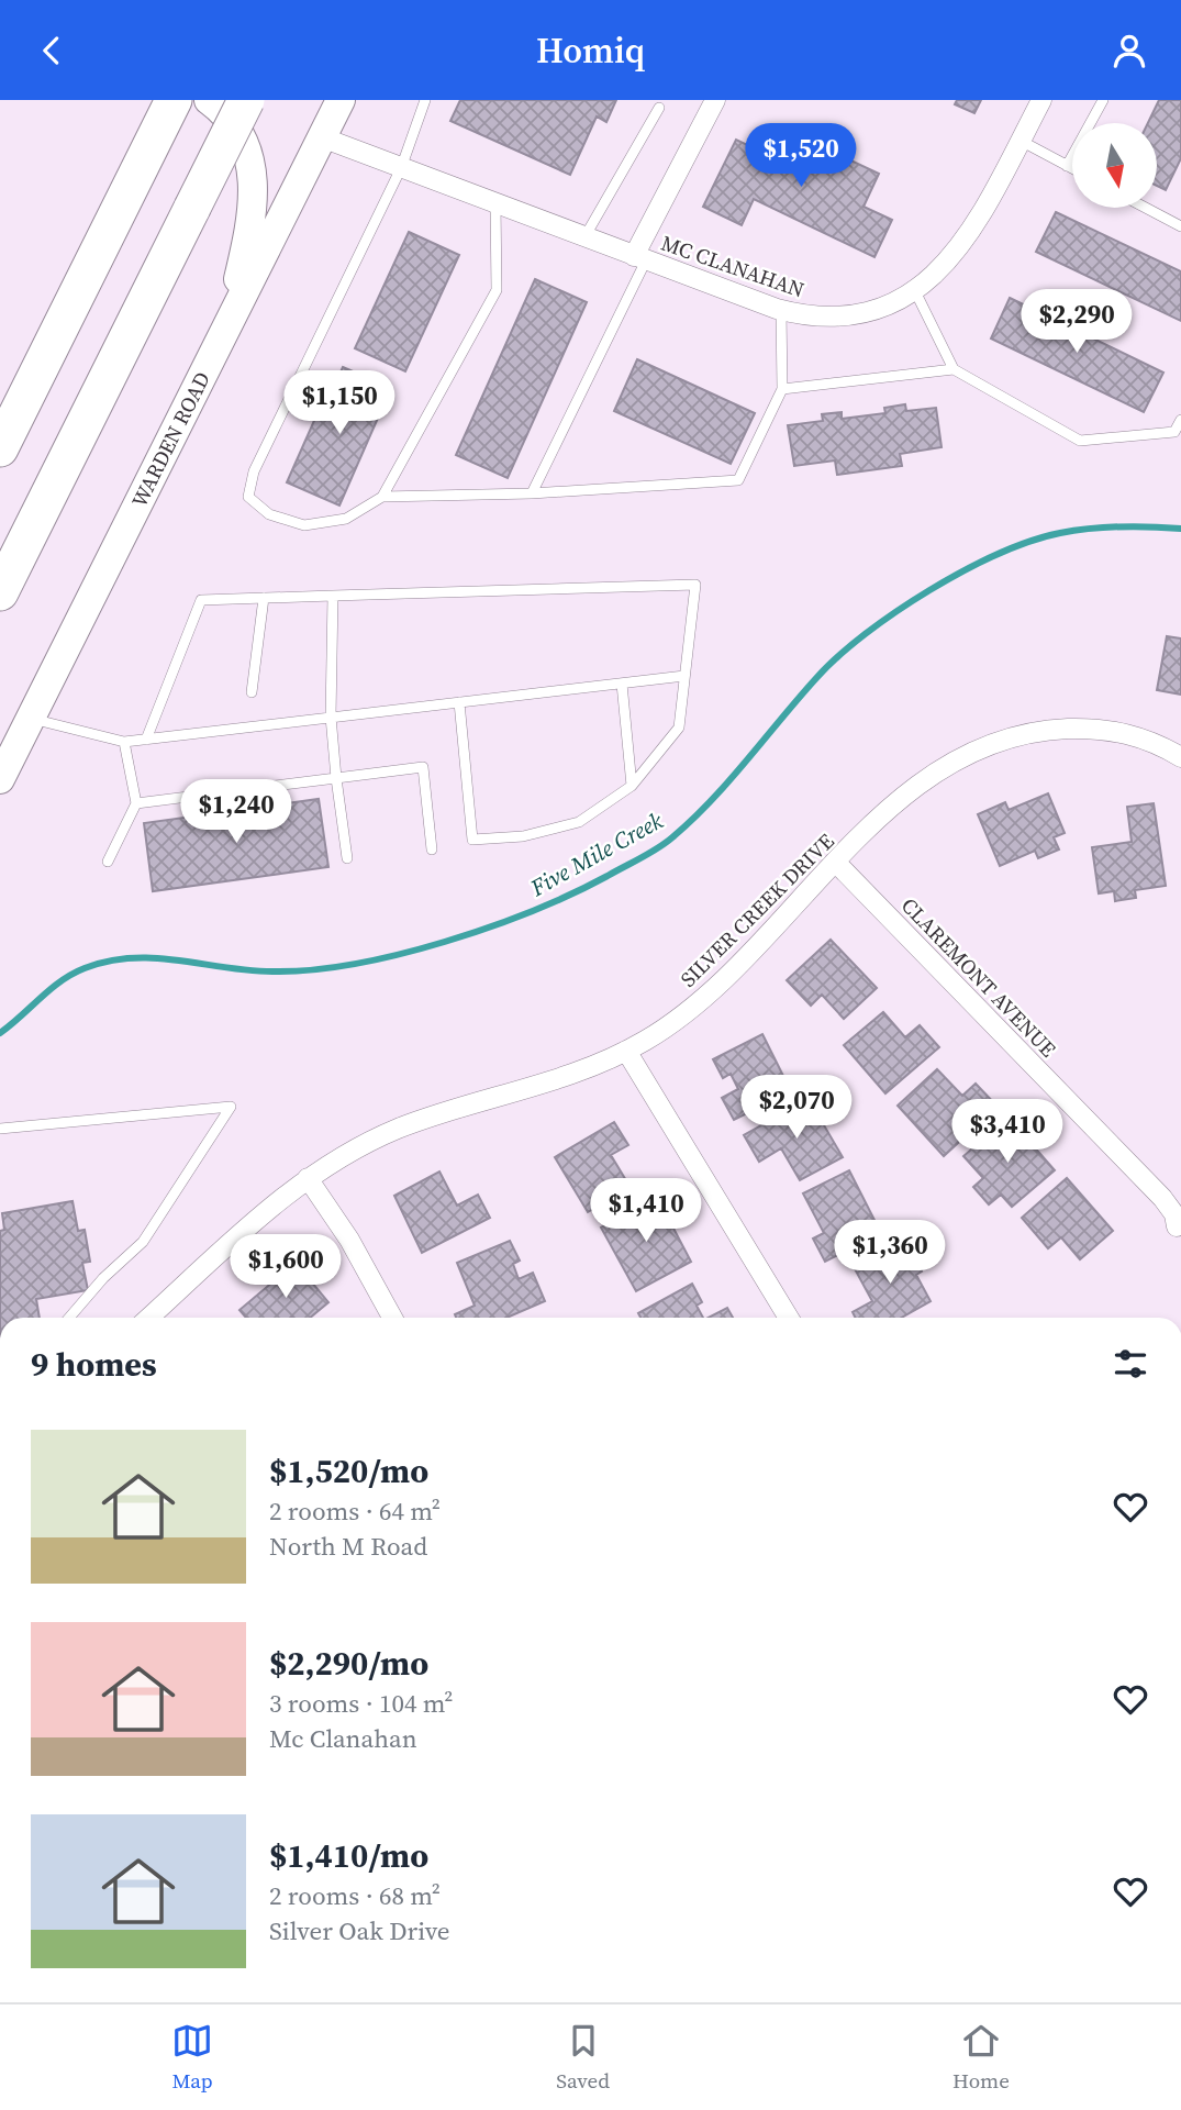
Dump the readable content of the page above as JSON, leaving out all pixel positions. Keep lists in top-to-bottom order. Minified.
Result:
{"streets":{"main road":["WARDEN ROAD"],"street":["MC CLANAHAN","SILVER CREEK DRIVE","CLAREMONT AVENUE"]},"crossings":[["MC CLANAHAN","WARDEN ROAD"],["SILVER CREEK DRIVE","CLAREMONT AVENUE"]],"water":["Five Mile Creek"],"north":"bottom","page":{"header":"Homiq","price":["$1,520","$2,290","$1,150","$1,240","$2,070","$3,410","$1,410","$1,360","$1,600"],"heading":"9 homes","list":[{"name":"$1,520/mo","note":"2 rooms · 64 m² · North M Road"},{"name":"$2,290/mo","note":"3 rooms · 104 m² · Mc Clanahan"},{"name":"$1,410/mo","note":"2 rooms · 68 m² · Silver Oak Drive"}],"tabs":["Map","Saved","Home"]}}
